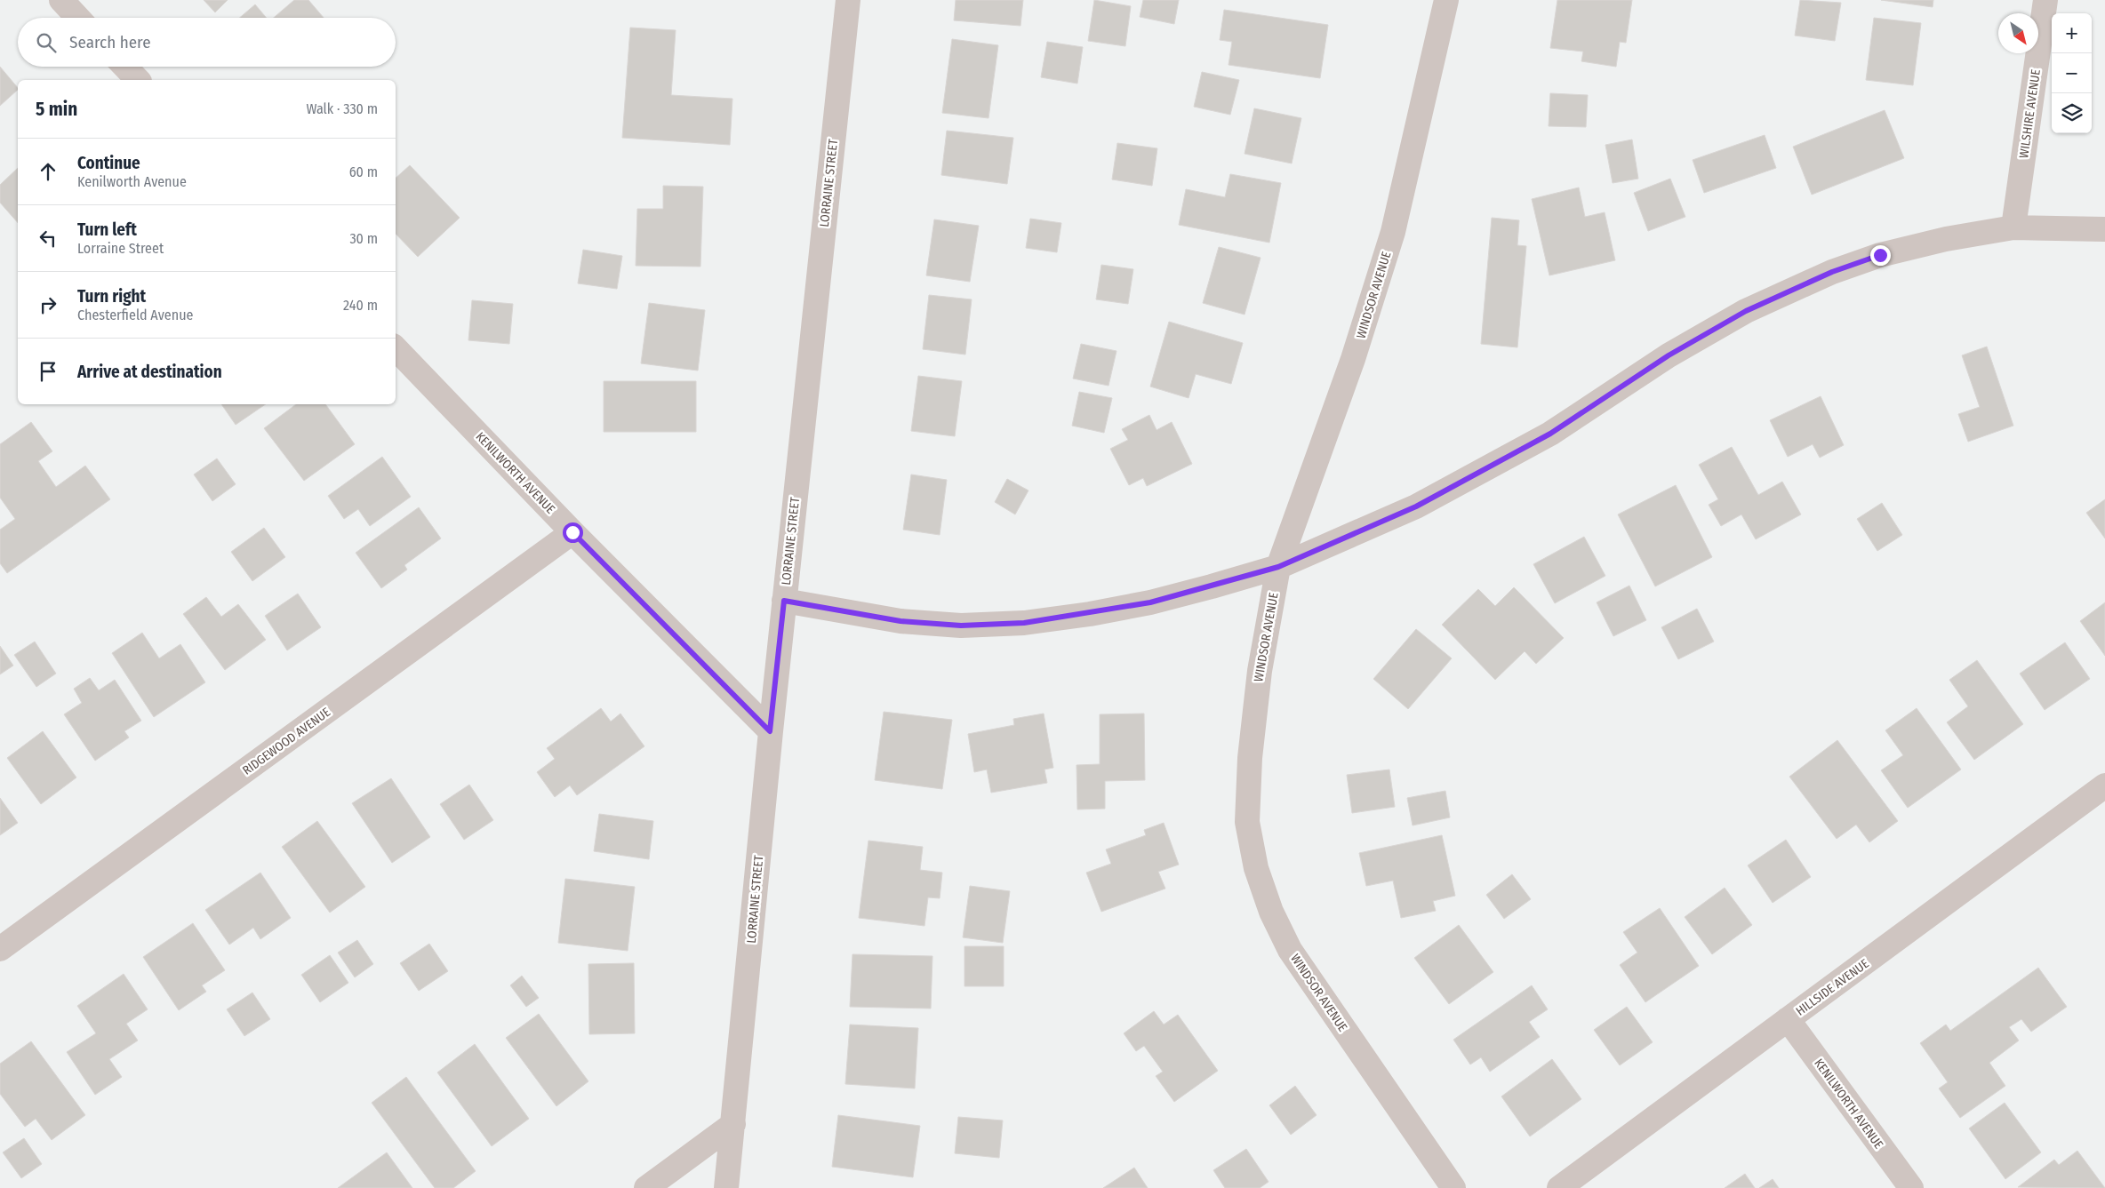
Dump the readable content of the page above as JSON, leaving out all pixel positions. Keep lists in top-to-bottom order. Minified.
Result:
{"streets":{"street":["WILSHIRE AVENUE","LORRAINE STREET","WINDSOR AVENUE","KENILWORTH AVENUE","RIDGEWOOD AVENUE","HILLSIDE AVENUE"]},"crossings":[["LORRAINE STREET","KENILWORTH AVENUE"],["KENILWORTH AVENUE","RIDGEWOOD AVENUE"],["KENILWORTH AVENUE","HILLSIDE AVENUE"]],"north":"bottom right","page":{"map_buttons":["+","−"],"search":"Search here","heading":["5 min","Walk · 330 m"],"list":[["Continue","Kenilworth Avenue","60 m"],["Turn left","Lorraine Street","30 m"],["Turn right","Chesterfield Avenue","240 m"],"Arrive at destination"]}}
